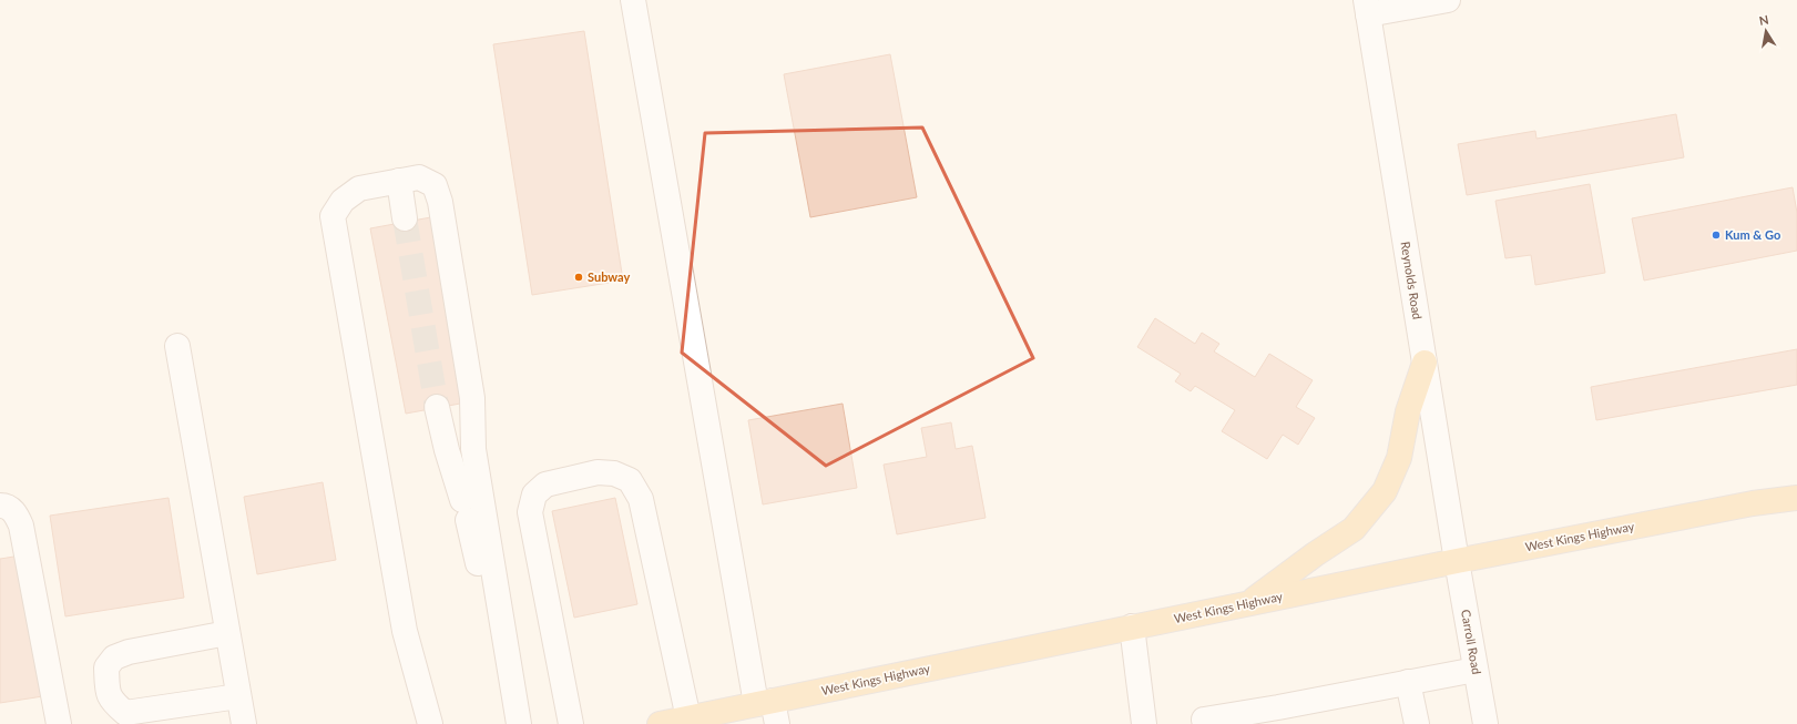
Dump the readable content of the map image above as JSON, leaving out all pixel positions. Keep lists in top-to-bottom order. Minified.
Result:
{"streets":{"main road":["West Kings Highway"],"street":["Reynolds Road","Carroll Road"]},"crossings":[["Reynolds Road","West Kings Highway"],["Reynolds Road","Carroll Road"],["West Kings Highway","Carroll Road"]],"places":["Kum & Go","Subway"],"north":"top"}
